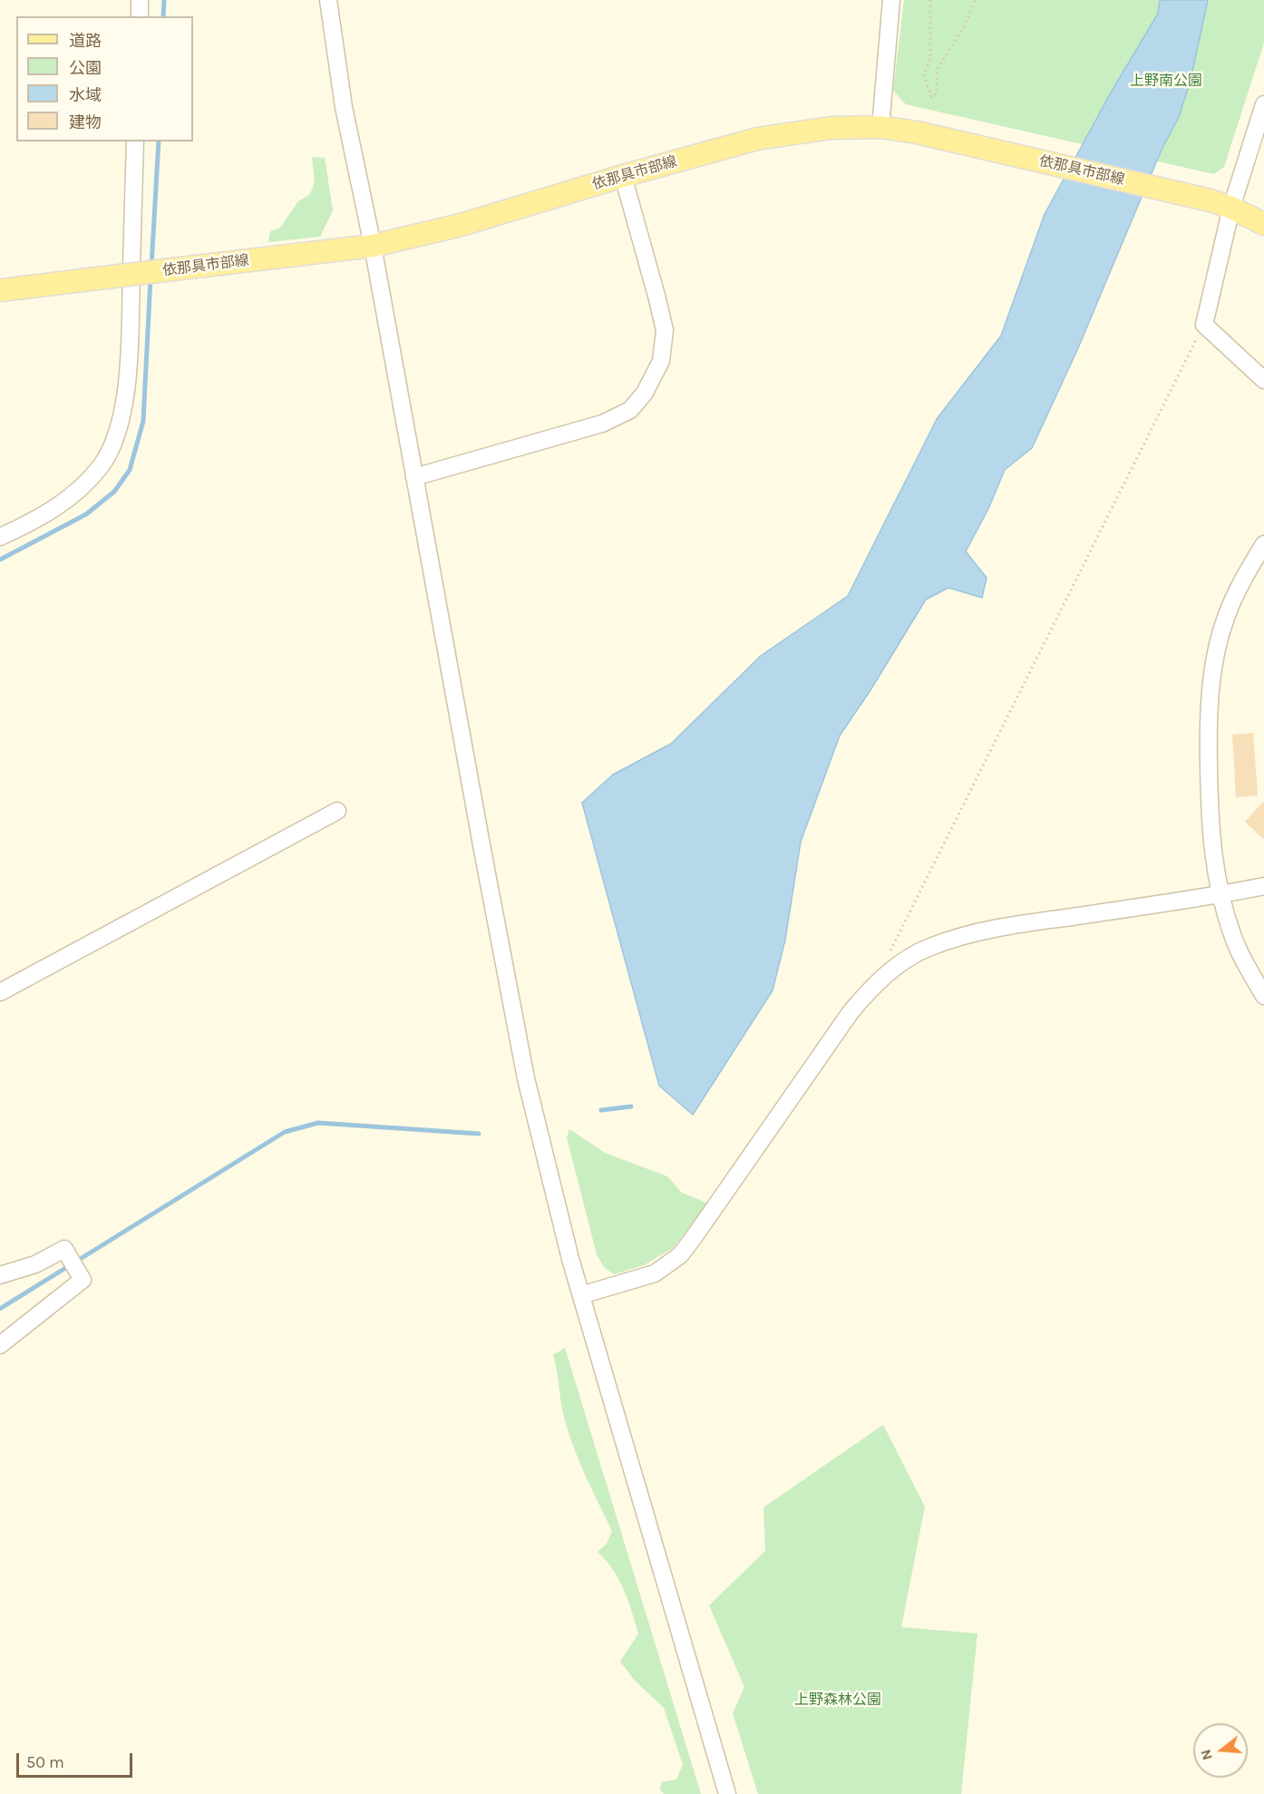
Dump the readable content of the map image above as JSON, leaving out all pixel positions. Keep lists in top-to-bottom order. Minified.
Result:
{"streets":{"main road":["依那具市部線"]},"parks":["上野南公園","上野森林公園"],"legend":["道路","公園","水域","建物"],"scale_bar":"50 m","north":"left"}
